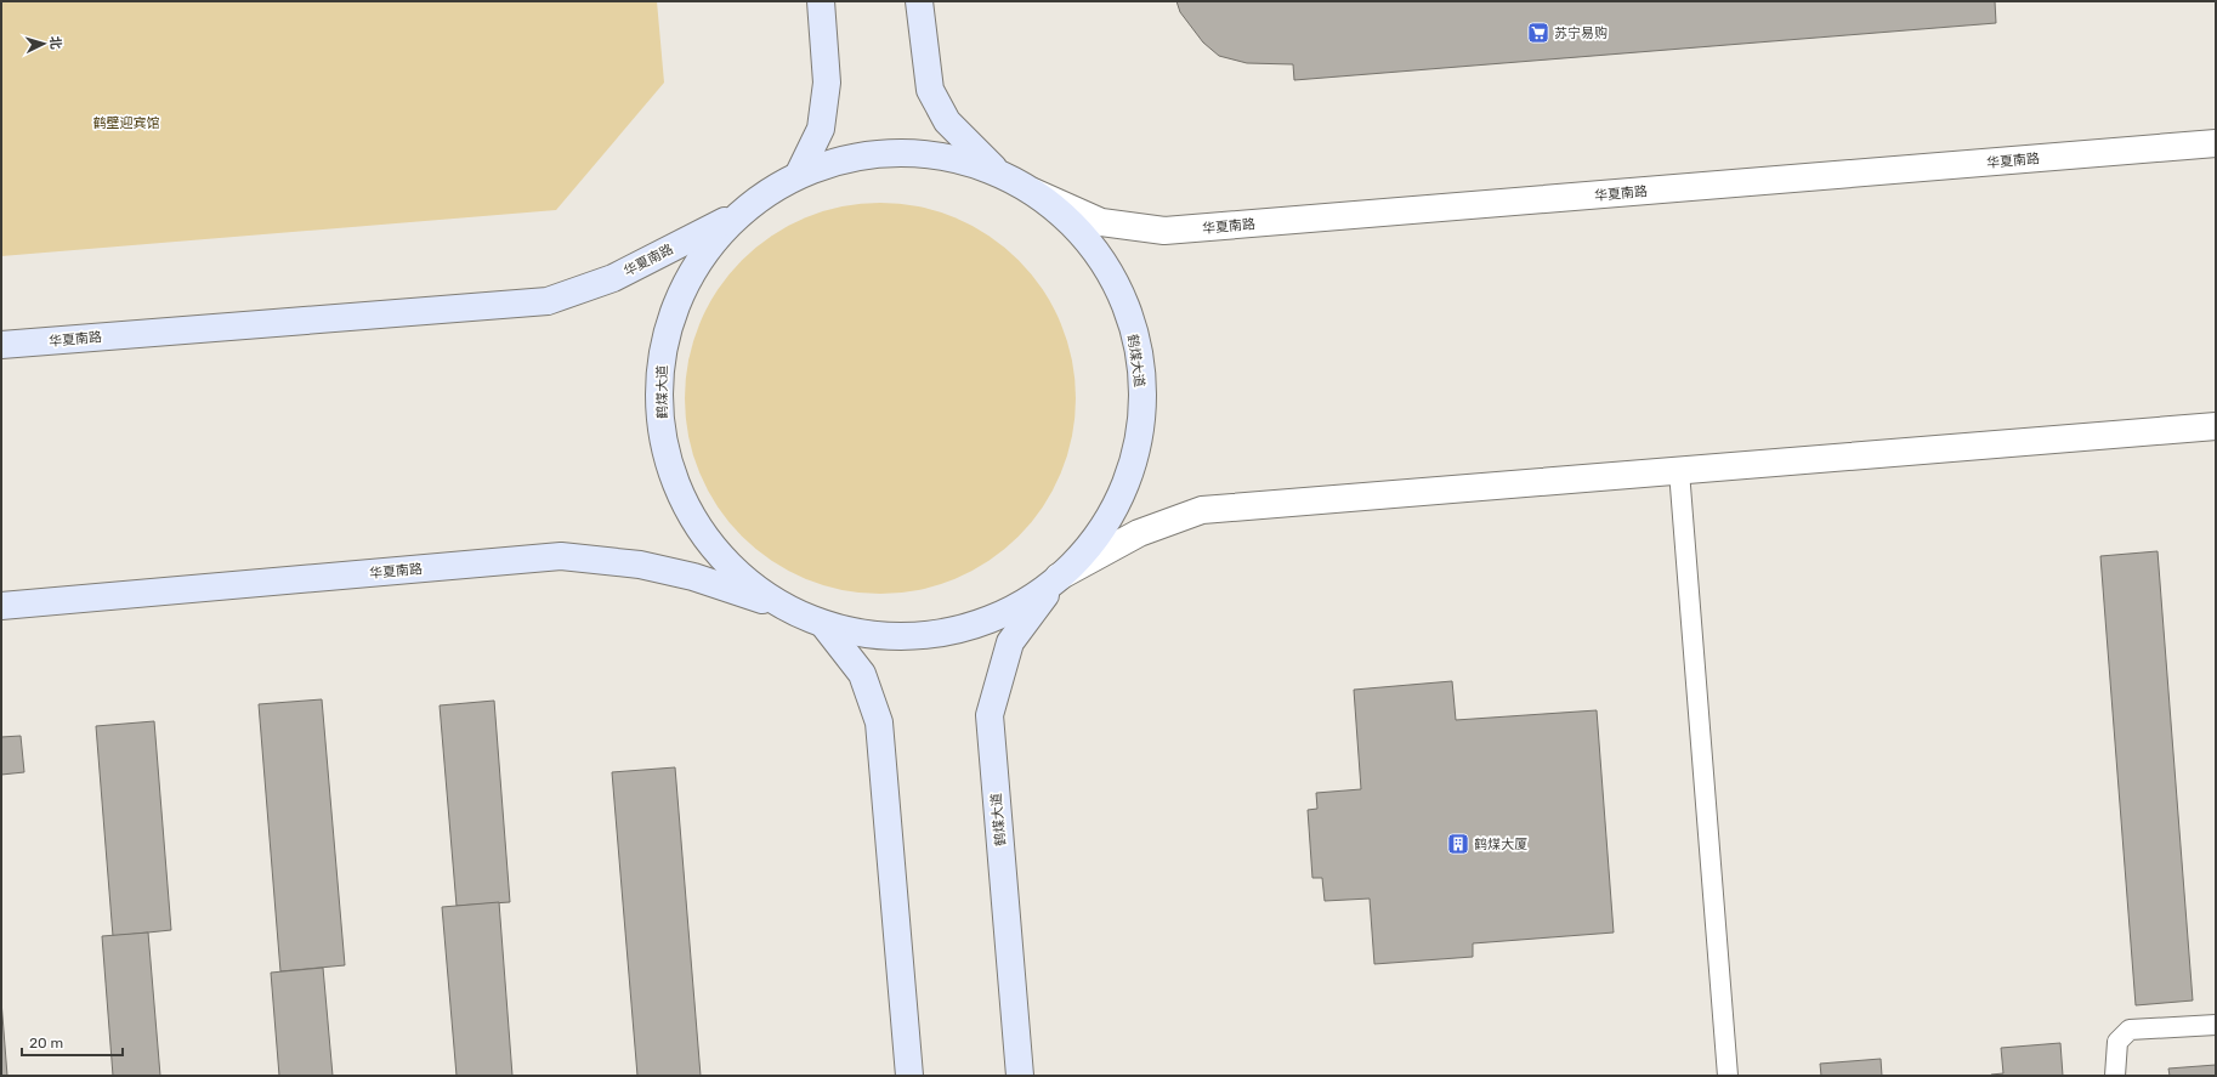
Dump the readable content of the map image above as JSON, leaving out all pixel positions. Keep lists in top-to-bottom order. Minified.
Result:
{"streets":{"main road":["华夏南路","鹤煤大道"]},"crossings":[["华夏南路","鹤煤大道"]],"parks":["鹤壁迎宾馆"],"places":{"supermarket":["苏宁易购"],"building":["鹤煤大厦"]},"scale_bar":"20 m","north":"right"}
